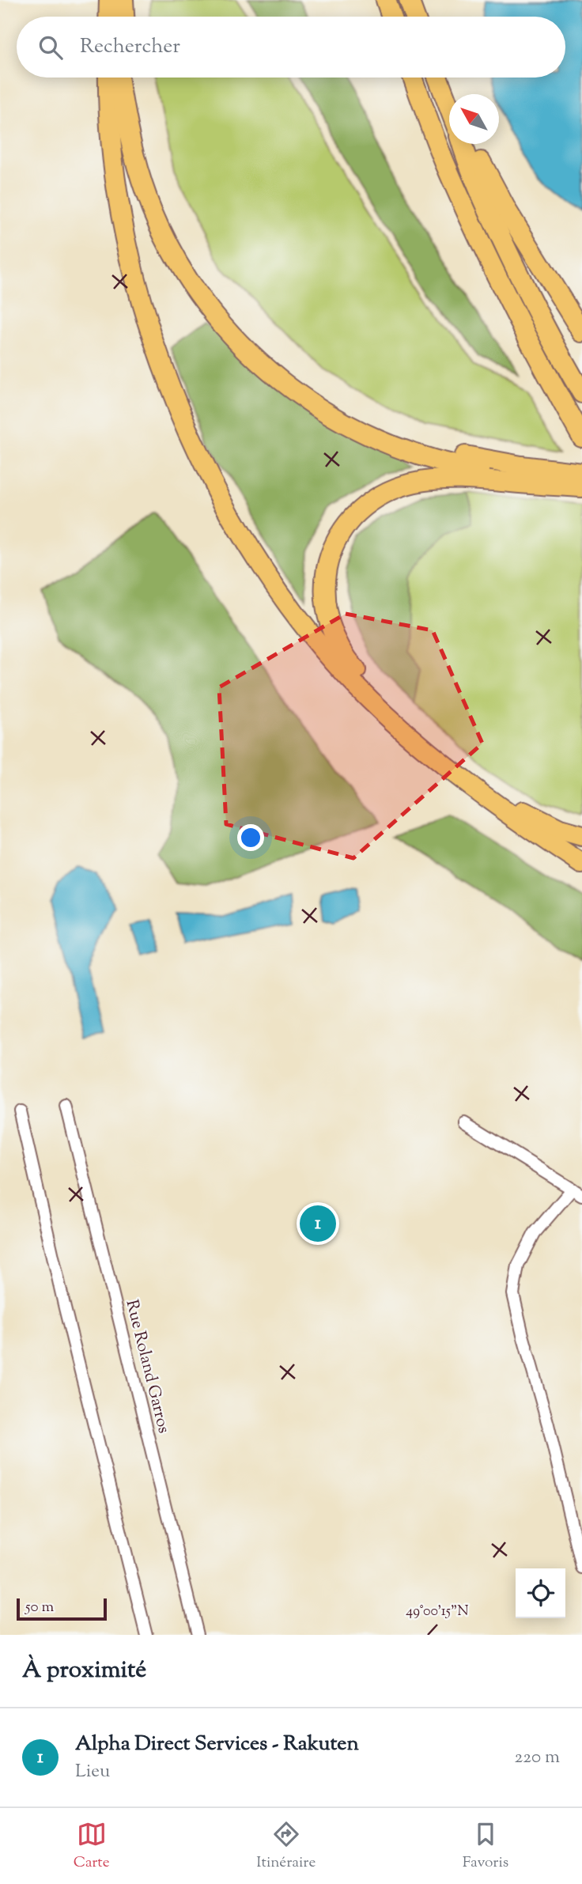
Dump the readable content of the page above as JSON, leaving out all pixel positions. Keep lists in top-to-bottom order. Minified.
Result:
{"streets":{"street":["Rue Roland Garros"]},"scale_bar":"50 m","north":"top left","page":{"search":"Rechercher","pins":"1","scale":"50 m","heading":"À proximité","list":[{"mark":"1","name":"Alpha Direct Services - Rakuten","note":"Lieu","value":"220 m"}],"nav":["Carte","Itinéraire","Favoris"]},"coordinates":["49°00'15\"N"]}
